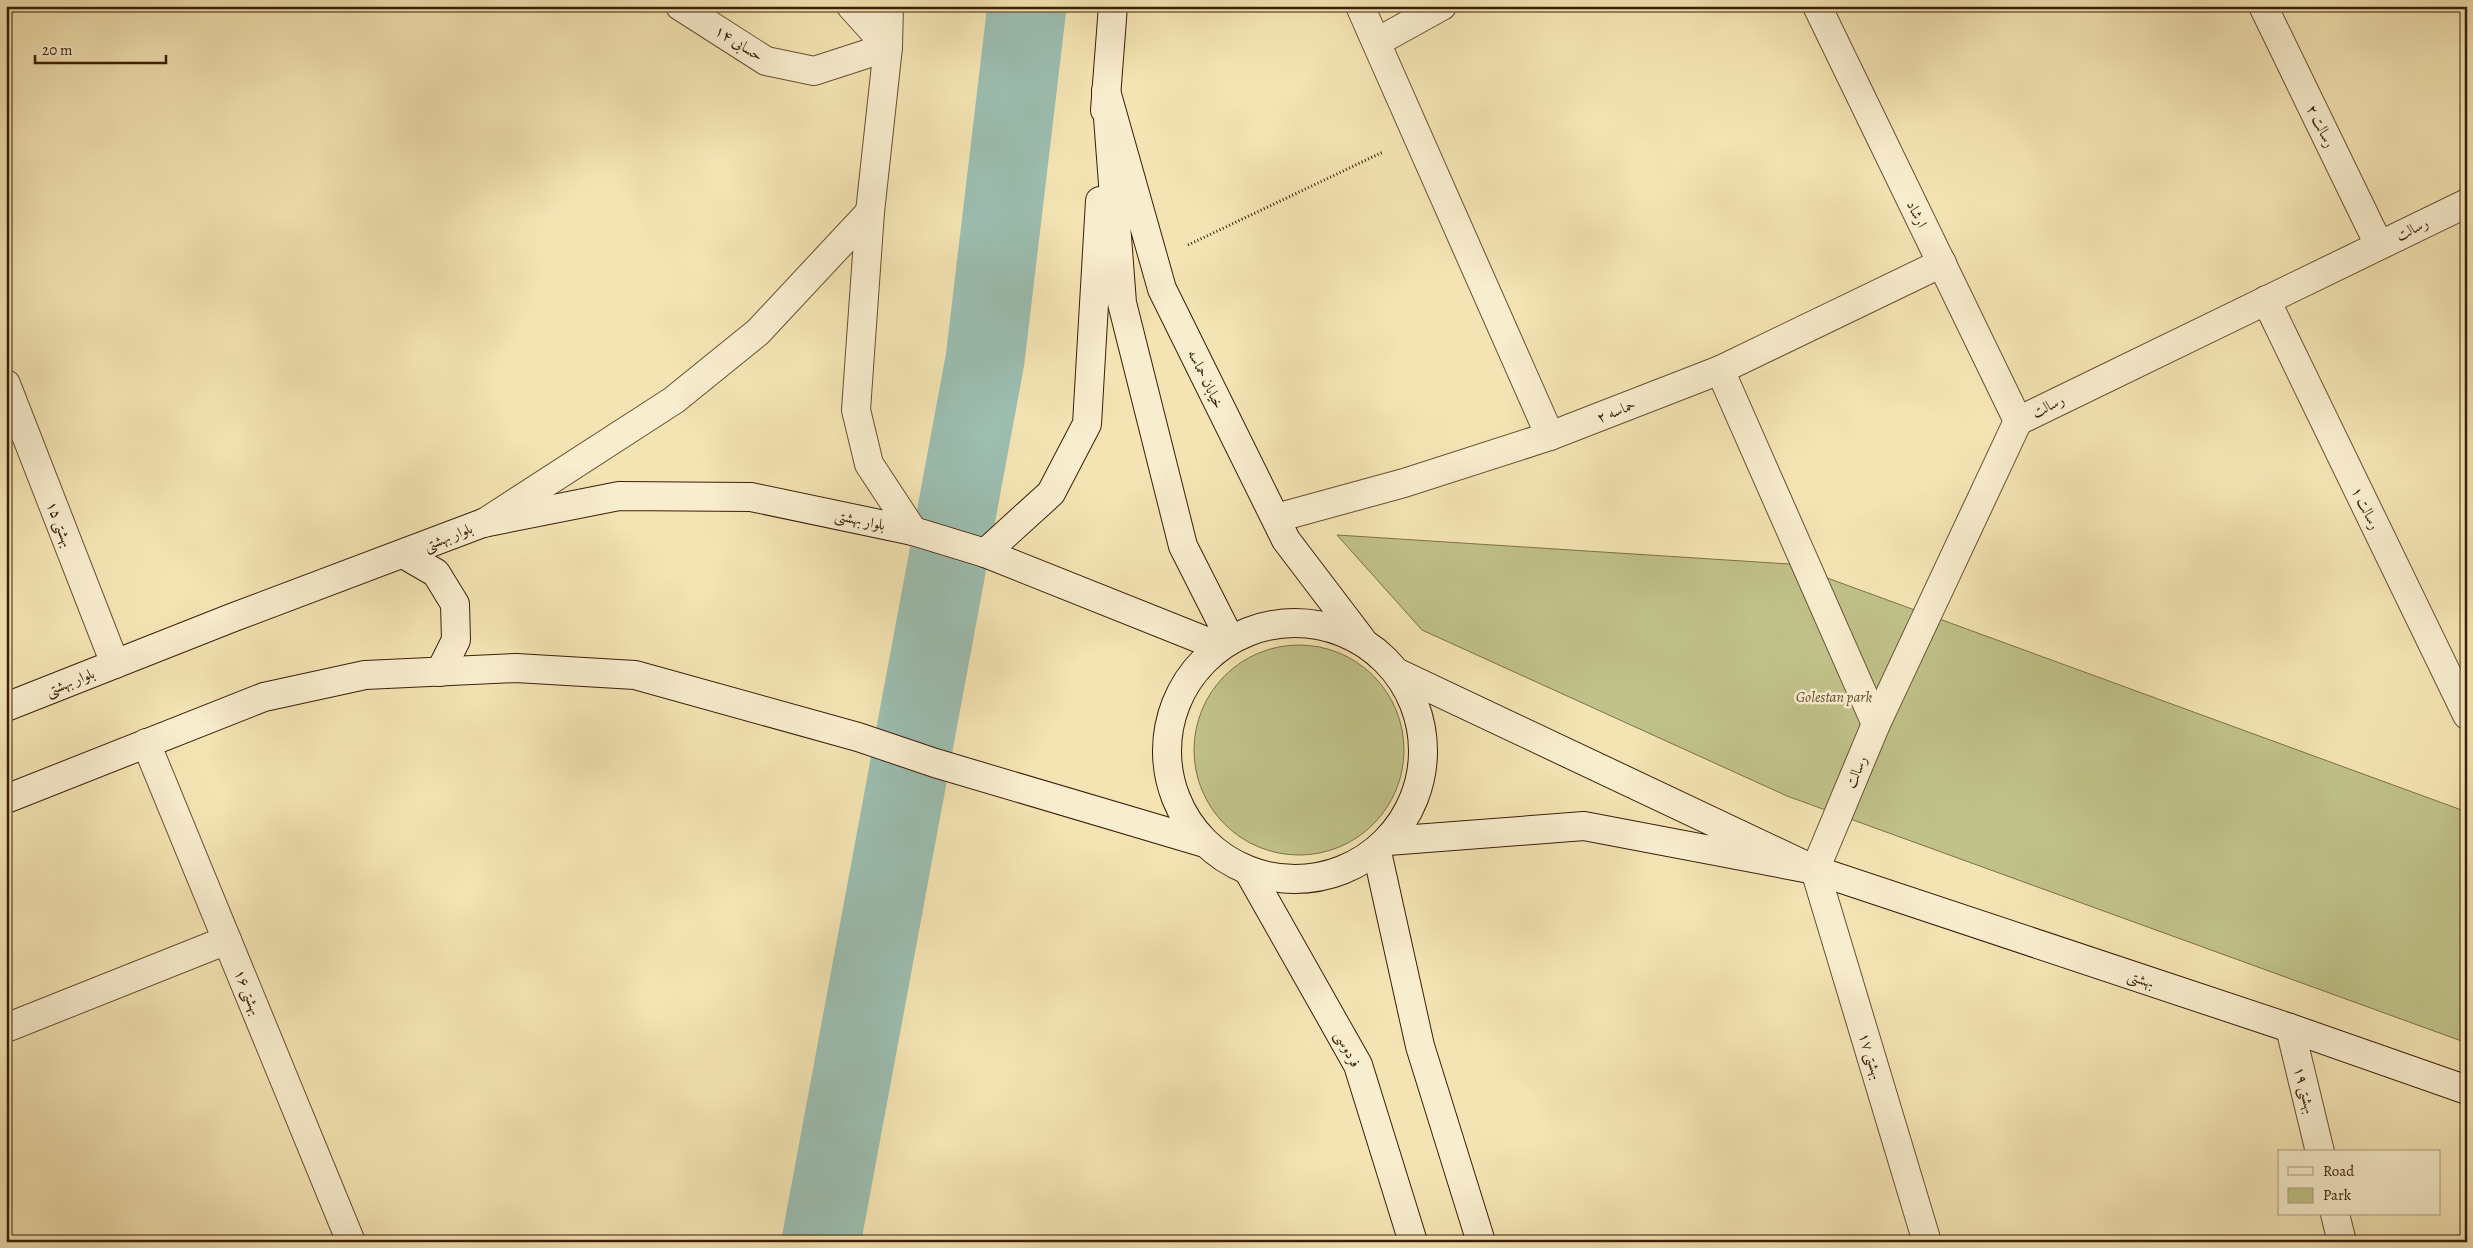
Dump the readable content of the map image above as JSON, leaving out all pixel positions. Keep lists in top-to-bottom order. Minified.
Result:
{"streets":{"main road":["حسابی ۱۴","رسالت ۲","ارشاد","رسالت","خیابان حماسه","حماسه ۲","رسالت ۱","بلوار بهشتی","بهشتی ۱۵","بهشتی","بهشتی ۱۶","فردوسی","بهشتی ۱۷","بهشتی ۱۹"]},"crossings":[["رسالت ۲","رسالت"],["ارشاد","رسالت"],["ارشاد","حماسه ۲"],["رسالت","رسالت ۱"],["رسالت","بهشتی"],["رسالت","بهشتی ۱۷"],["خیابان حماسه","حماسه ۲"],["خیابان حماسه","بلوار بهشتی"],["بلوار بهشتی","بهشتی ۱۵"],["بهشتی","بهشتی ۱۷"],["بهشتی","بهشتی ۱۹"]],"parks":["Golestan park"],"legend":["Road","Park"],"scale_bar":"20 m"}
